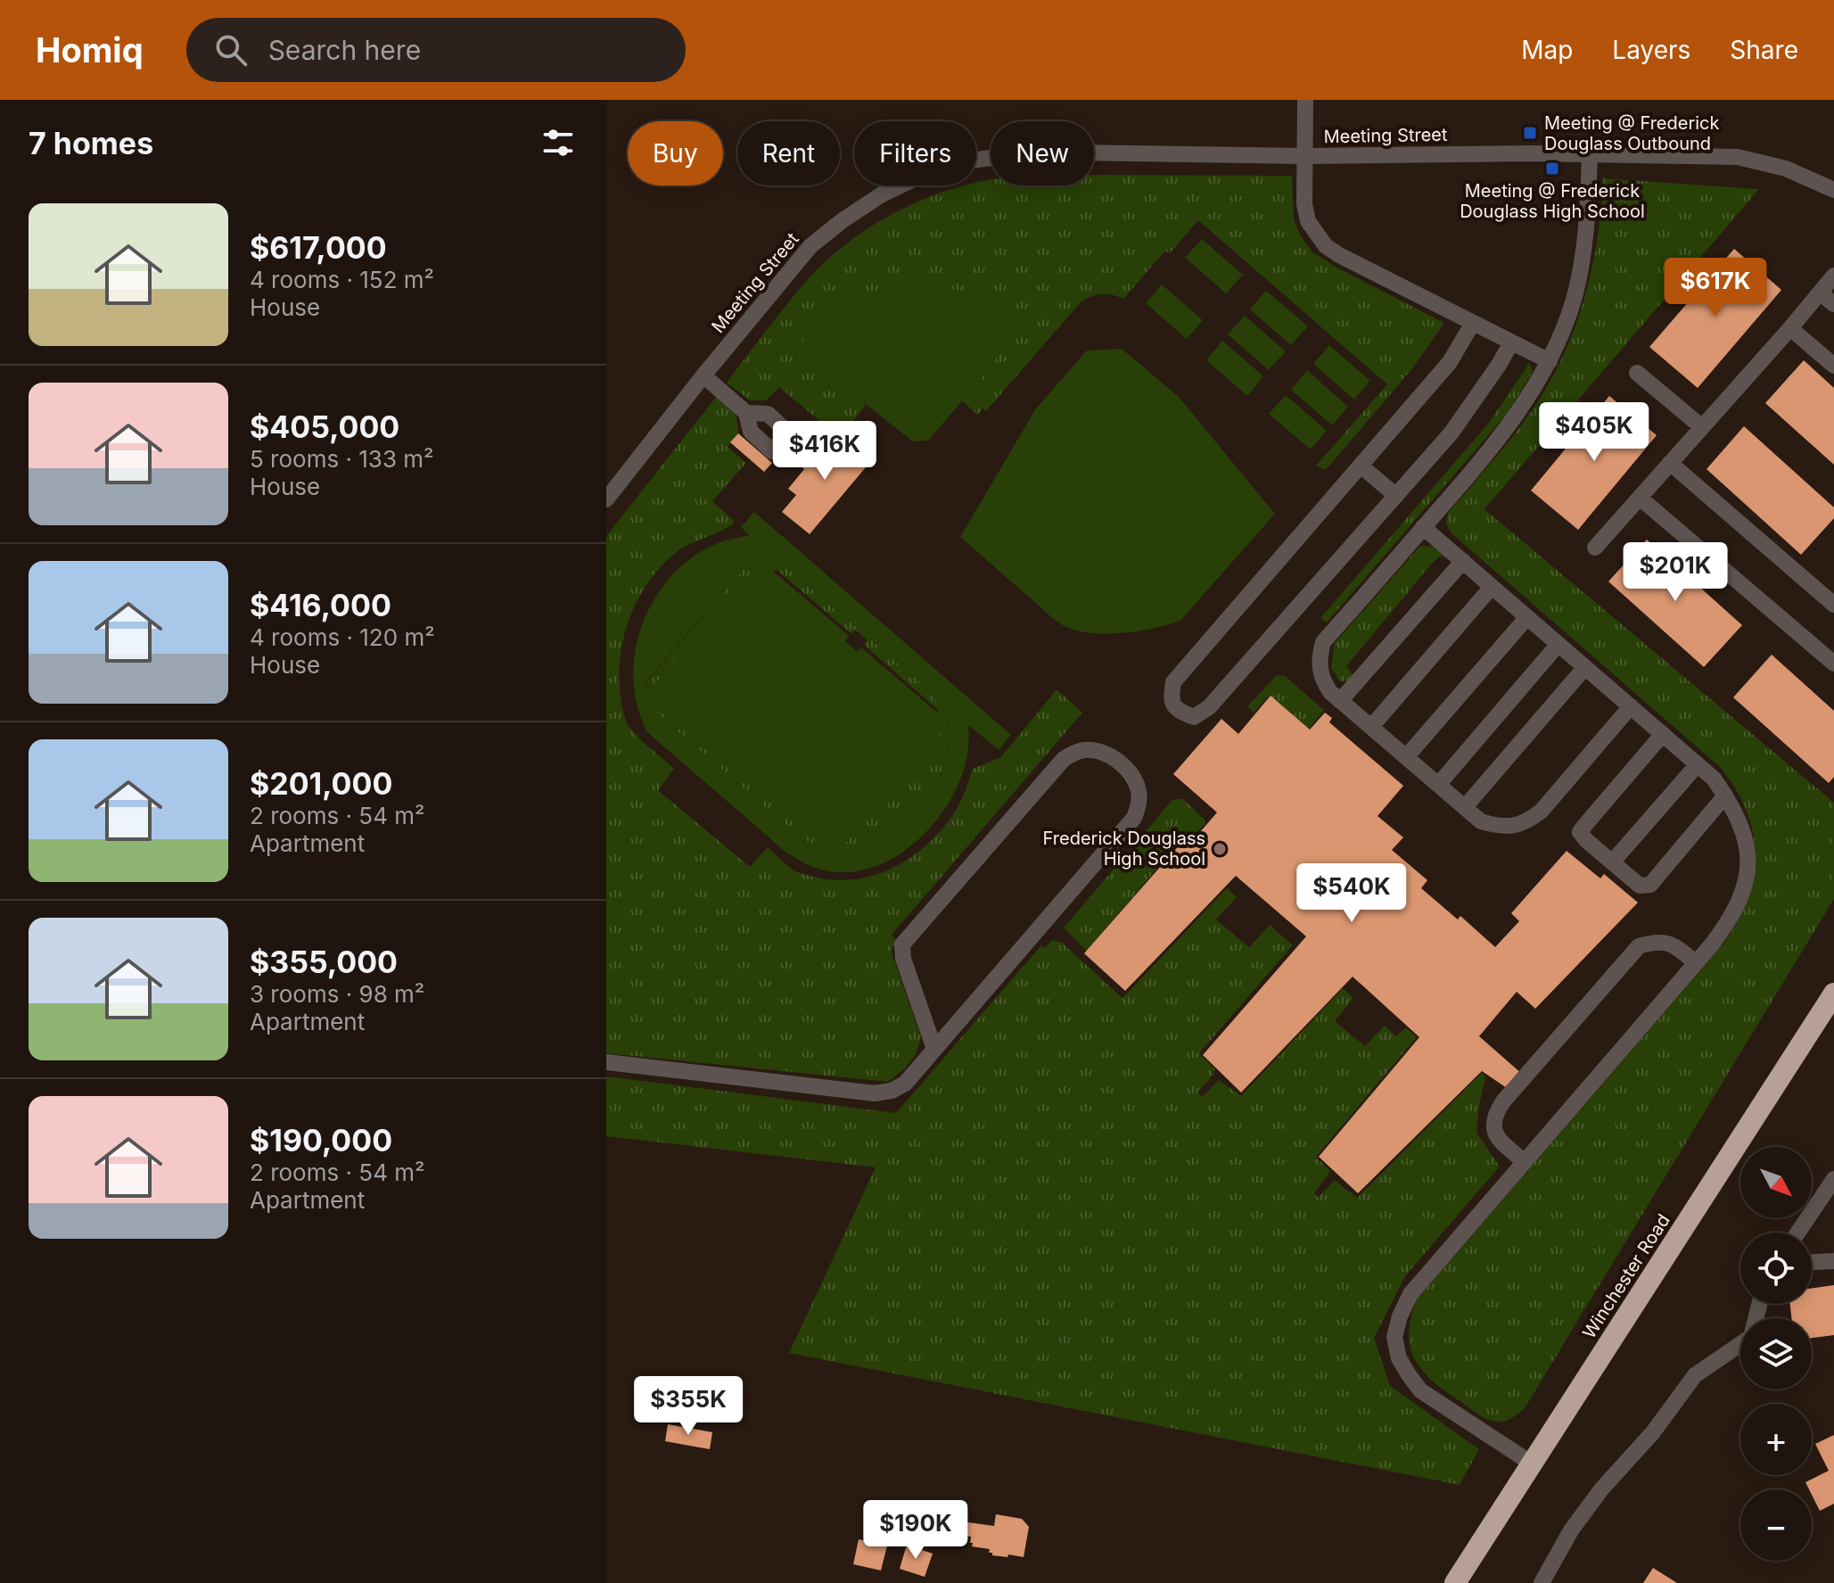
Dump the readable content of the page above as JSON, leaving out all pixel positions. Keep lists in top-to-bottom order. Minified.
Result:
{"streets":{"highway":["Winchester Road"],"street":["Meeting Street"]},"places":{"transit":["Meeting @ Frederick Douglass Outbound","Meeting @ Frederick Douglass High School"],"other":["Frederick Douglass High School"]},"north":"bottom right","page":{"header":"Homiq","search":"Search here","nav":["Map","Layers","Share"],"heading":"7 homes","chip":["Buy","Rent","Filters","New"],"list":[{"name":"$617,000","note":"4 rooms · 152 m² · House"},{"name":"$405,000","note":"5 rooms · 133 m² · House"},{"name":"$416,000","note":"4 rooms · 120 m² · House"},{"name":"$201,000","note":"2 rooms · 54 m² · Apartment"},{"name":"$355,000","note":"3 rooms · 98 m² · Apartment"},{"name":"$190,000","note":"2 rooms · 54 m² · Apartment"}],"price":["$617K","$405K","$416K","$201K","$540K","$355K","$190K"],"map_buttons":["+","−"]}}
